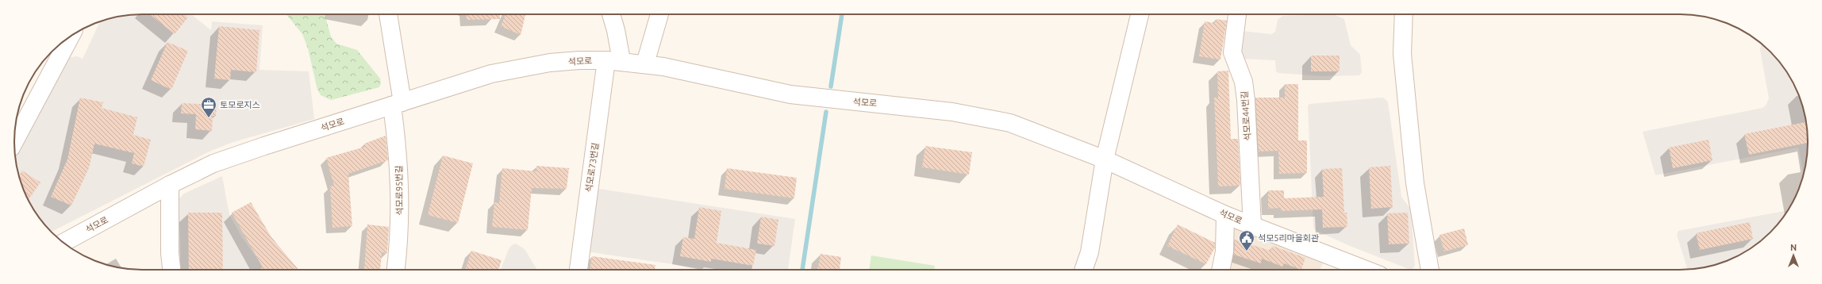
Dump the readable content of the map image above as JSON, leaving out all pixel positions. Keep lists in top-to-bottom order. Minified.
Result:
{"streets":{"street":["석모로","석모로44번길","석모로73번길","석모로95번길"]},"crossings":[["석모로","석모로44번길"],["석모로","석모로73번길"],["석모로","석모로95번길"]],"places":{"office":["토모로지스"],"public building":["석모5리마을회관"]},"north":"top"}
